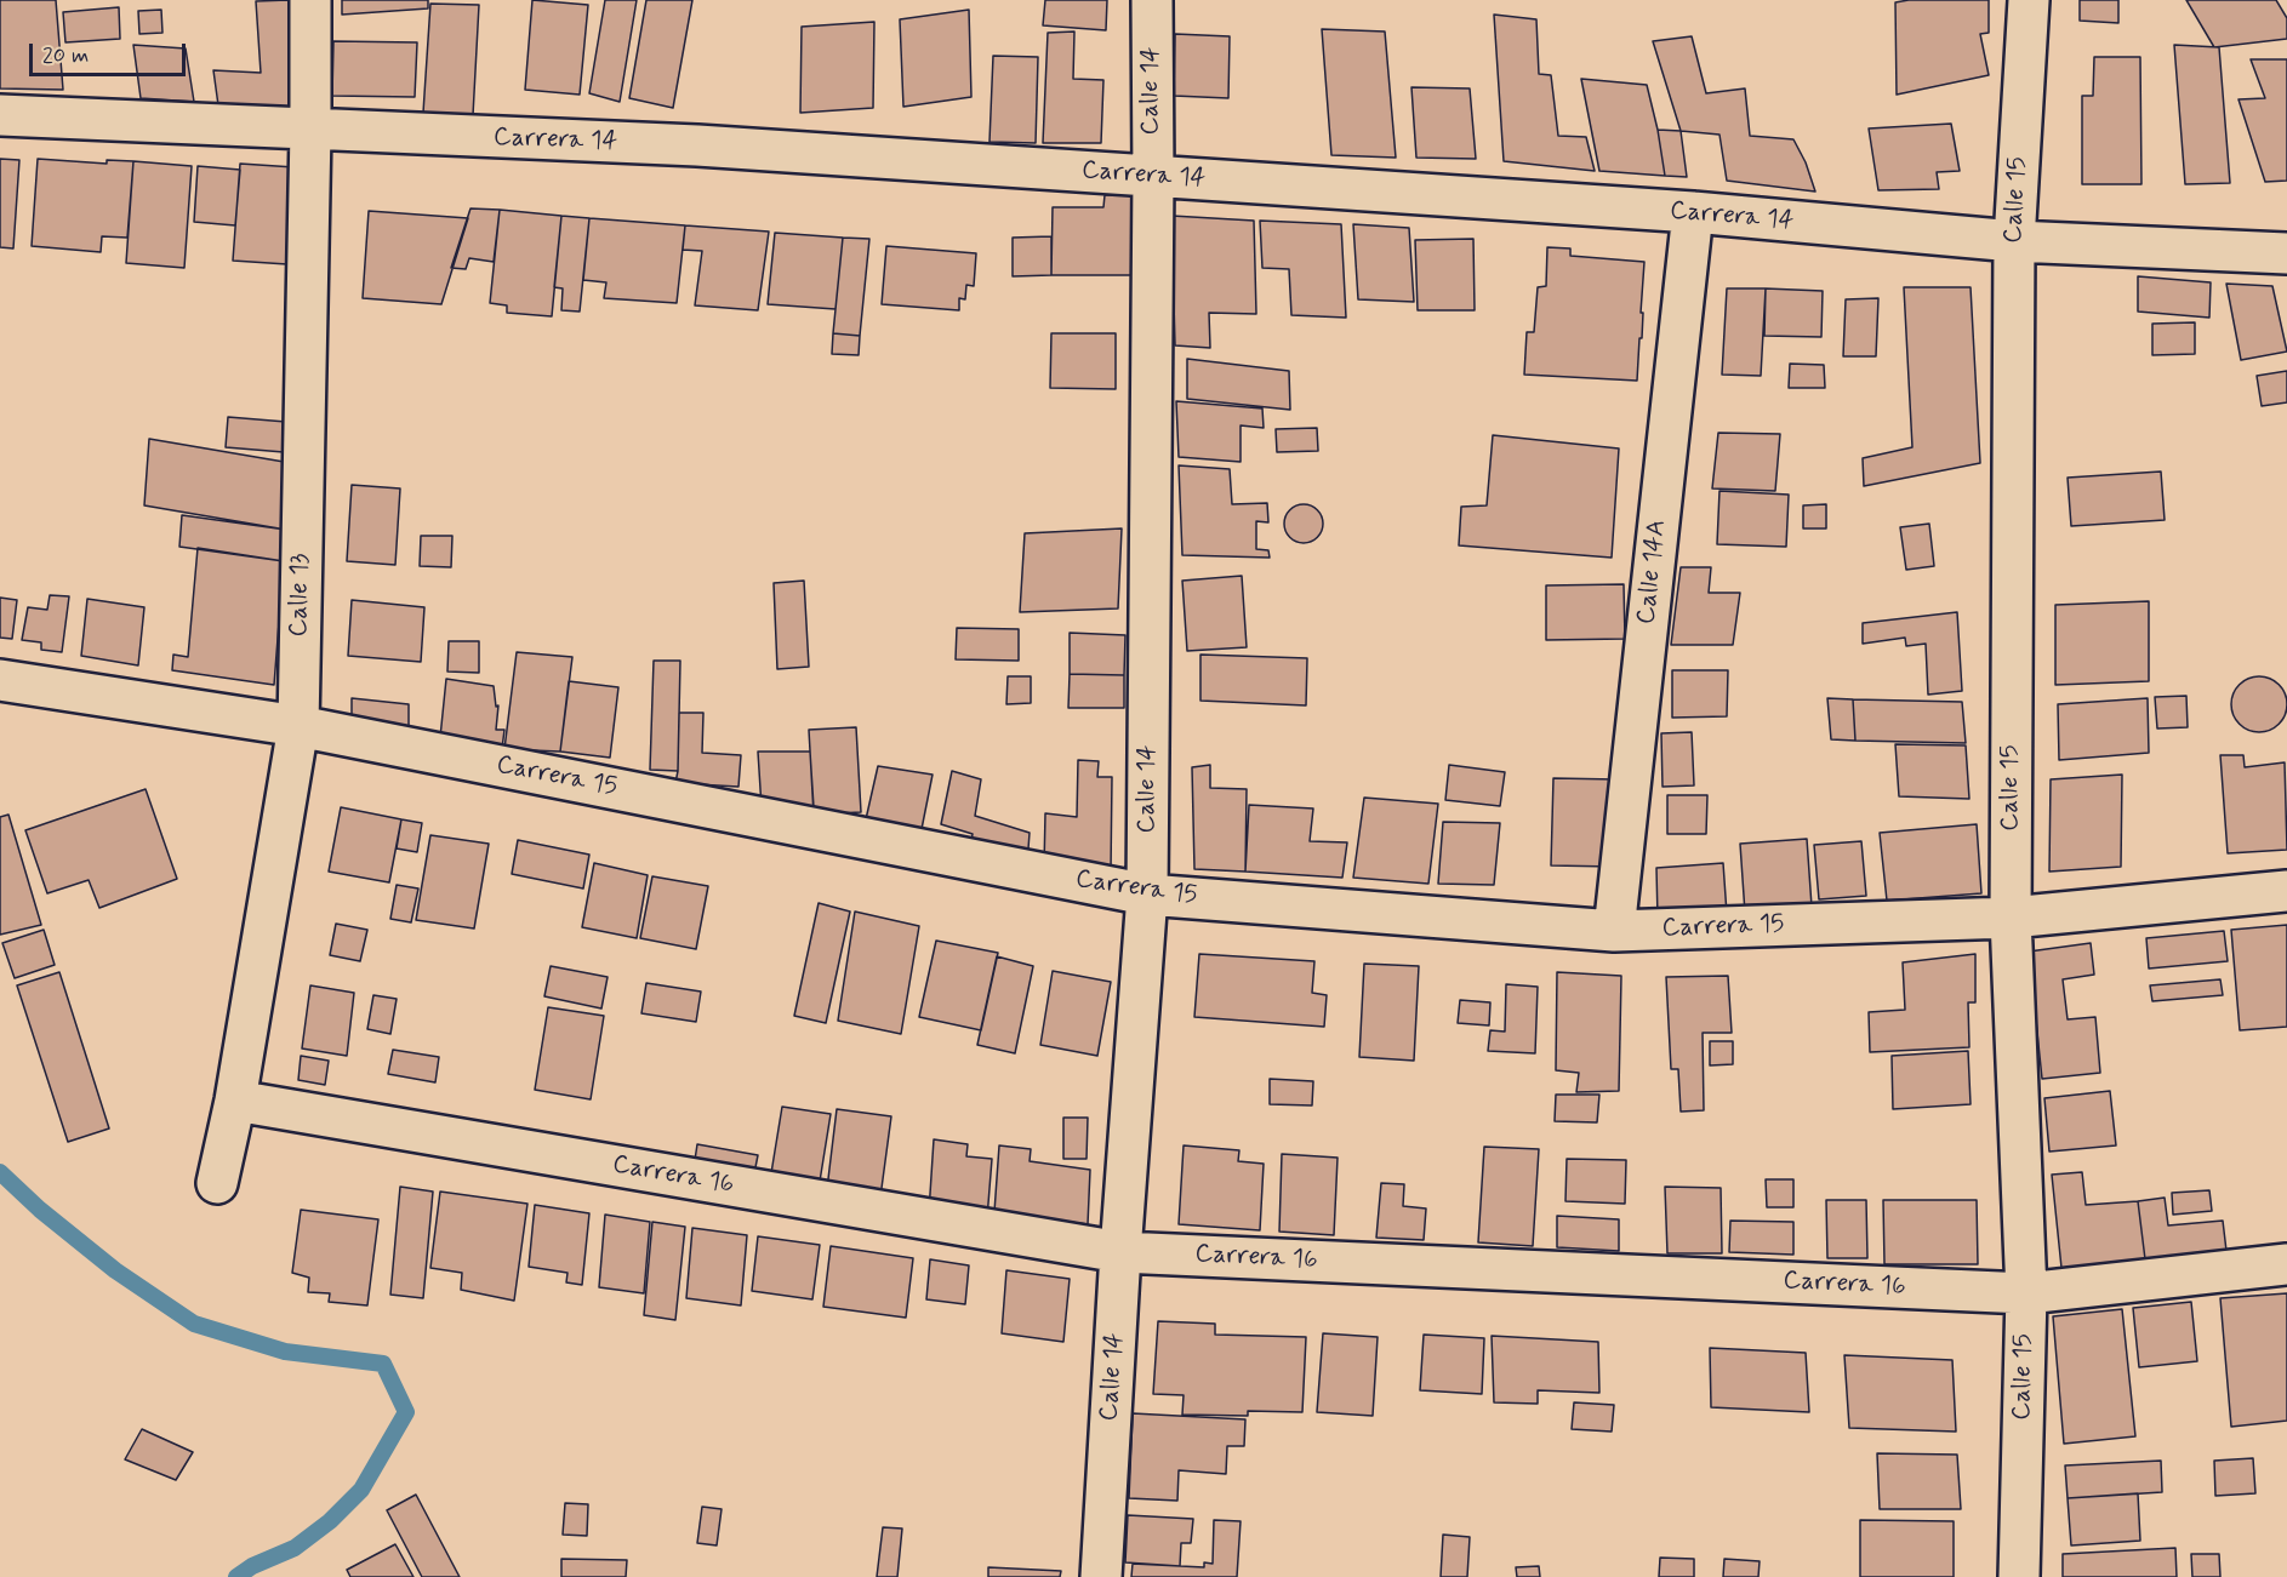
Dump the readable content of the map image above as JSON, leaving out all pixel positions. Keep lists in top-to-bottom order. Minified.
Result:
{"streets":{"street":["Calle 14","Carrera 14","Calle 15","Calle 14A","Calle 13","Carrera 15","Carrera 16"]},"crossings":[["Calle 14","Carrera 14"],["Calle 14","Carrera 15"],["Calle 14","Carrera 16"],["Carrera 14","Calle 15"],["Carrera 14","Calle 14A"],["Carrera 14","Calle 13"],["Calle 15","Carrera 15"],["Calle 15","Carrera 16"],["Calle 14A","Carrera 15"],["Calle 13","Carrera 15"],["Calle 13","Carrera 16"]],"scale_bar":"20 m"}
